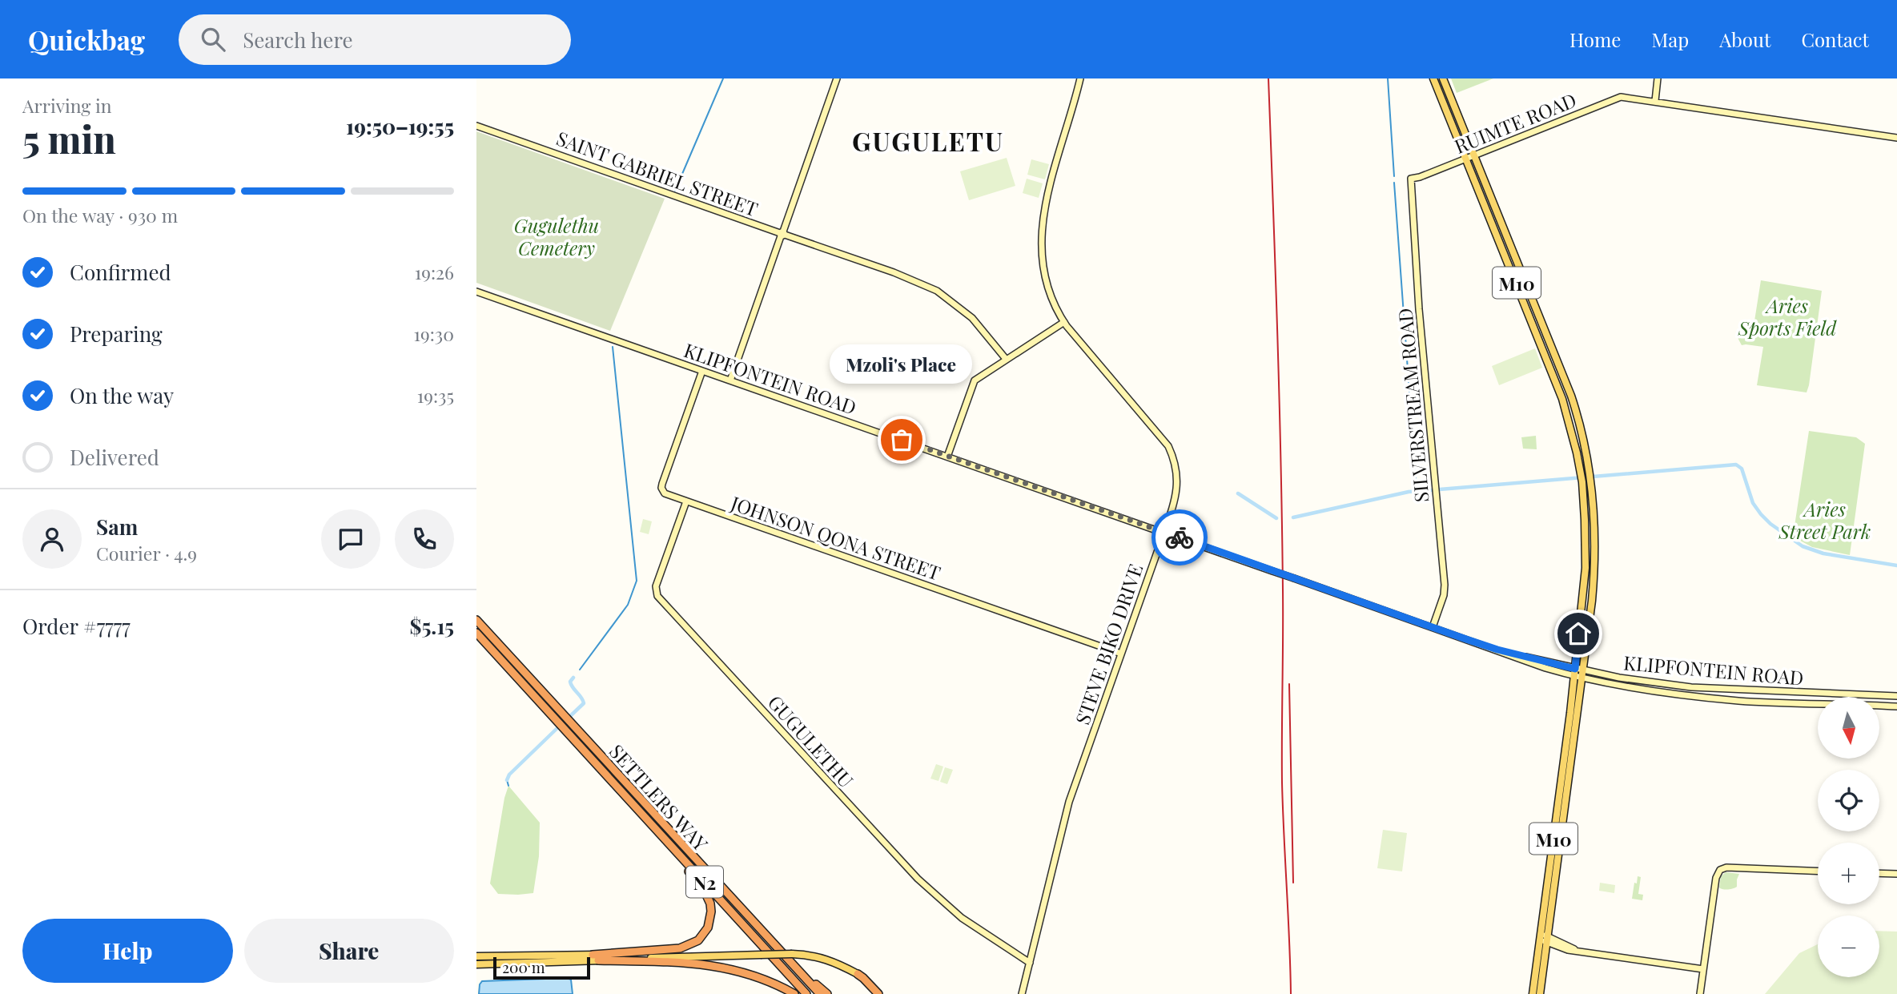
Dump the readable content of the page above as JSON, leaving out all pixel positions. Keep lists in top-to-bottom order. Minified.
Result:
{"streets":{"highway":["SETTLERS WAY","N2"],"main road":["M10"],"street":["RUIMTE ROAD","SAINT GABRIEL STREET","KLIPFONTEIN ROAD","SILVERSTREAM ROAD","JOHNSON QONA STREET","STEVE BIKO DRIVE","GUGULETHU"]},"crossings":[["RUIMTE ROAD","M10"],["RUIMTE ROAD","SILVERSTREAM ROAD"],["M10","KLIPFONTEIN ROAD"],["KLIPFONTEIN ROAD","SILVERSTREAM ROAD"],["KLIPFONTEIN ROAD","JOHNSON QONA STREET"],["KLIPFONTEIN ROAD","STEVE BIKO DRIVE"],["JOHNSON QONA STREET","STEVE BIKO DRIVE"],["JOHNSON QONA STREET","GUGULETHU"],["STEVE BIKO DRIVE","GUGULETHU"]],"districts":["GUGULETU"],"parks":["Gugulethu Cemetery","Aries Sports Field","Aries Street Park"],"places":["Mzoli's Place"],"scale_bar":"200 m","north":"bottom","page":{"header":"Quickbag","search":"Search here","nav":["Home","Map","About","Contact"],"heading":["5 min","Arriving in","19:50–19:55"],"panel":["Sam","Courier · 4.9","Order #7777","$5.15"],"bar":"On the way · 930 m","list":[["Confirmed","19:26"],["Preparing","19:30"],["On the way","19:35"],"Delivered"],"bubble":"Mzoli's Place","map_buttons":["+","−"],"buttons":["Help","Share"],"scale":"200 m"}}
